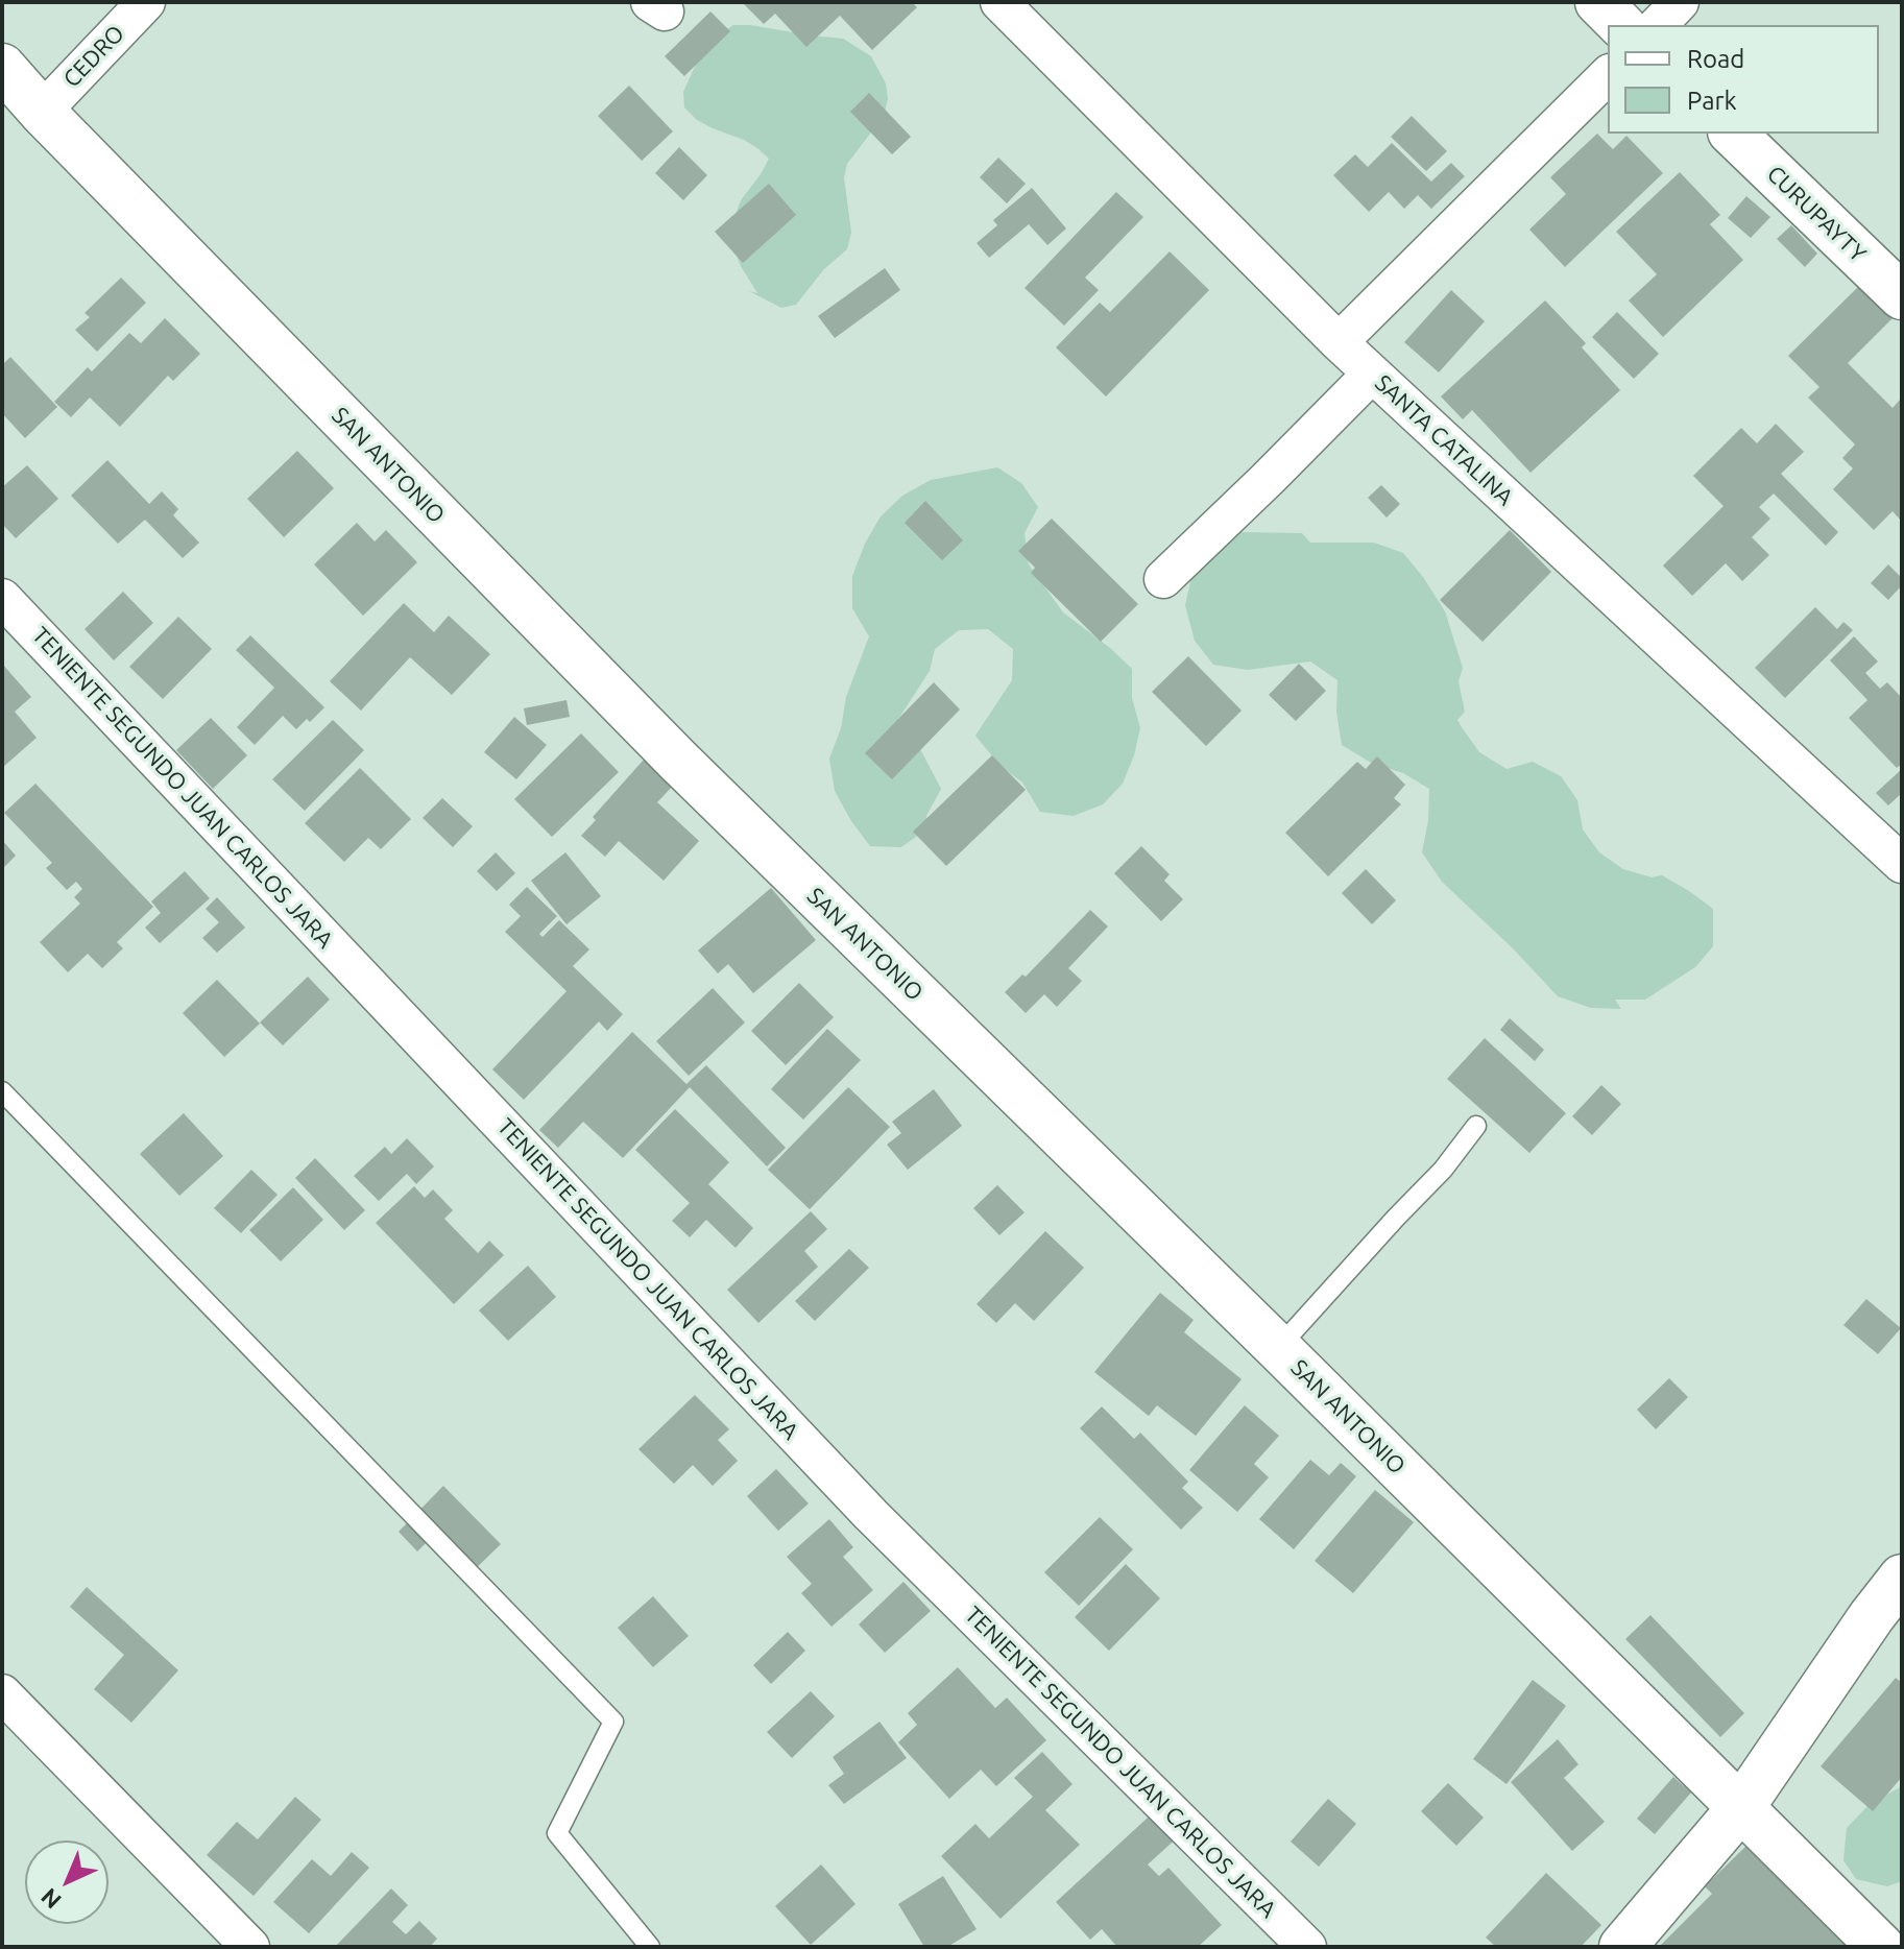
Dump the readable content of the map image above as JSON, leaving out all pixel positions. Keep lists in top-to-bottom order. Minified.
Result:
{"streets":{"street":["CEDRO","CURUPAYTY","SANTA CATALINA","SAN ANTONIO","TENIENTE SEGUNDO JUAN CARLOS JARA"]},"crossings":[["CEDRO","SAN ANTONIO"]],"legend":["Road","Park"],"north":"bottom left"}
